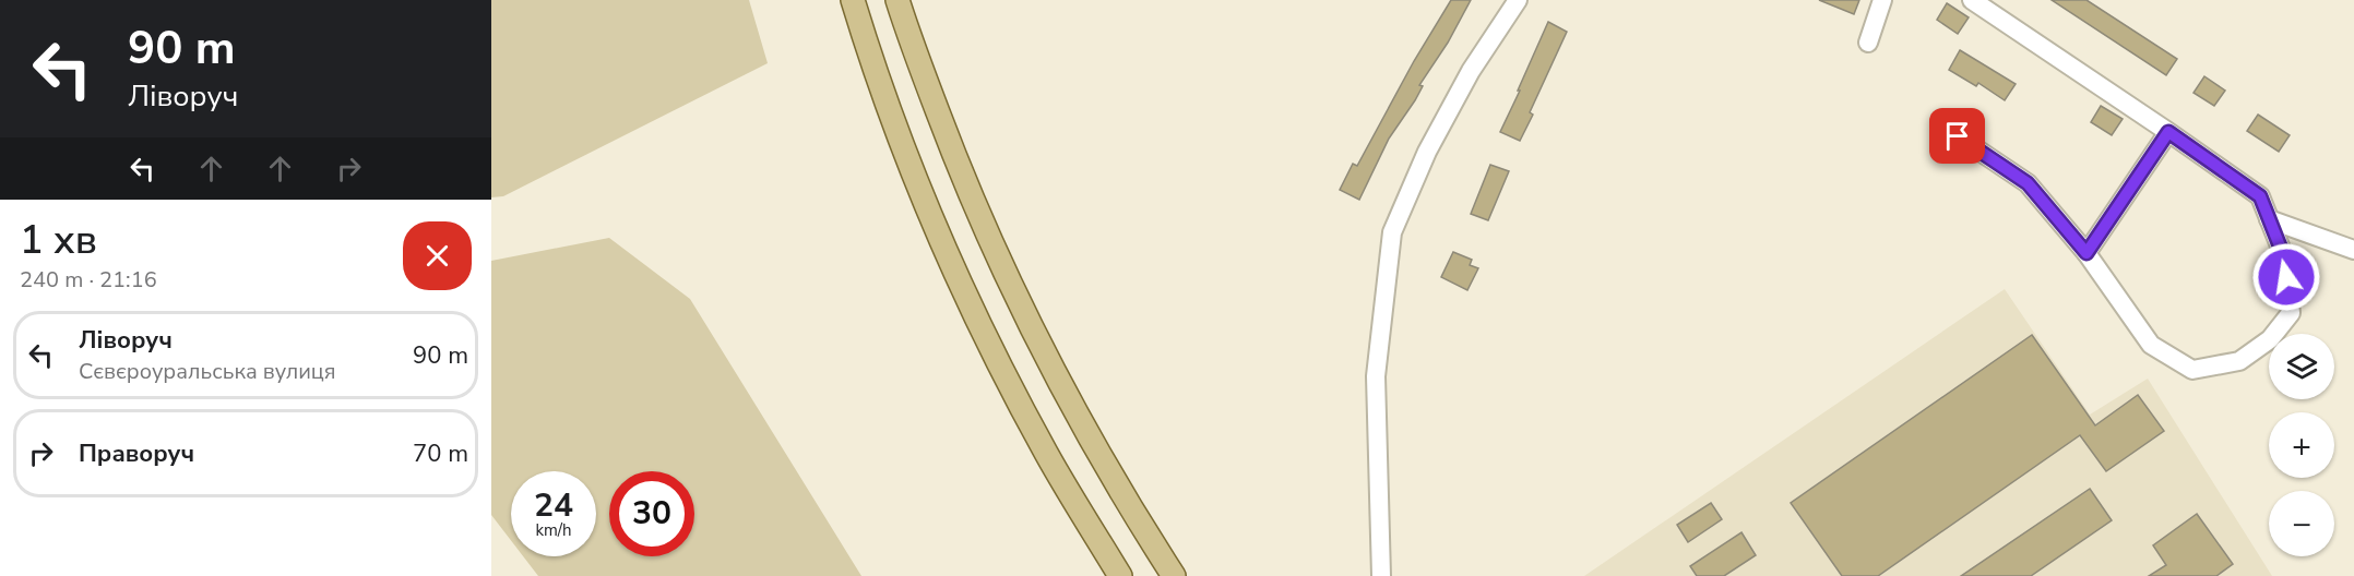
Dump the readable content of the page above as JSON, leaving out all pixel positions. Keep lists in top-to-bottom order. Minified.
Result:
{"page":{"turn":["90 m","Ліворуч"],"heading":["1 хв","240 m · 21:16"],"list":[{"name":"Ліворуч","note":"Сєвєроуральська вулиця","value":"90 m"},{"name":"Праворуч","value":"70 m"}],"map_buttons":["+","−"],"speed":"24 km/h","limit":"30"}}
